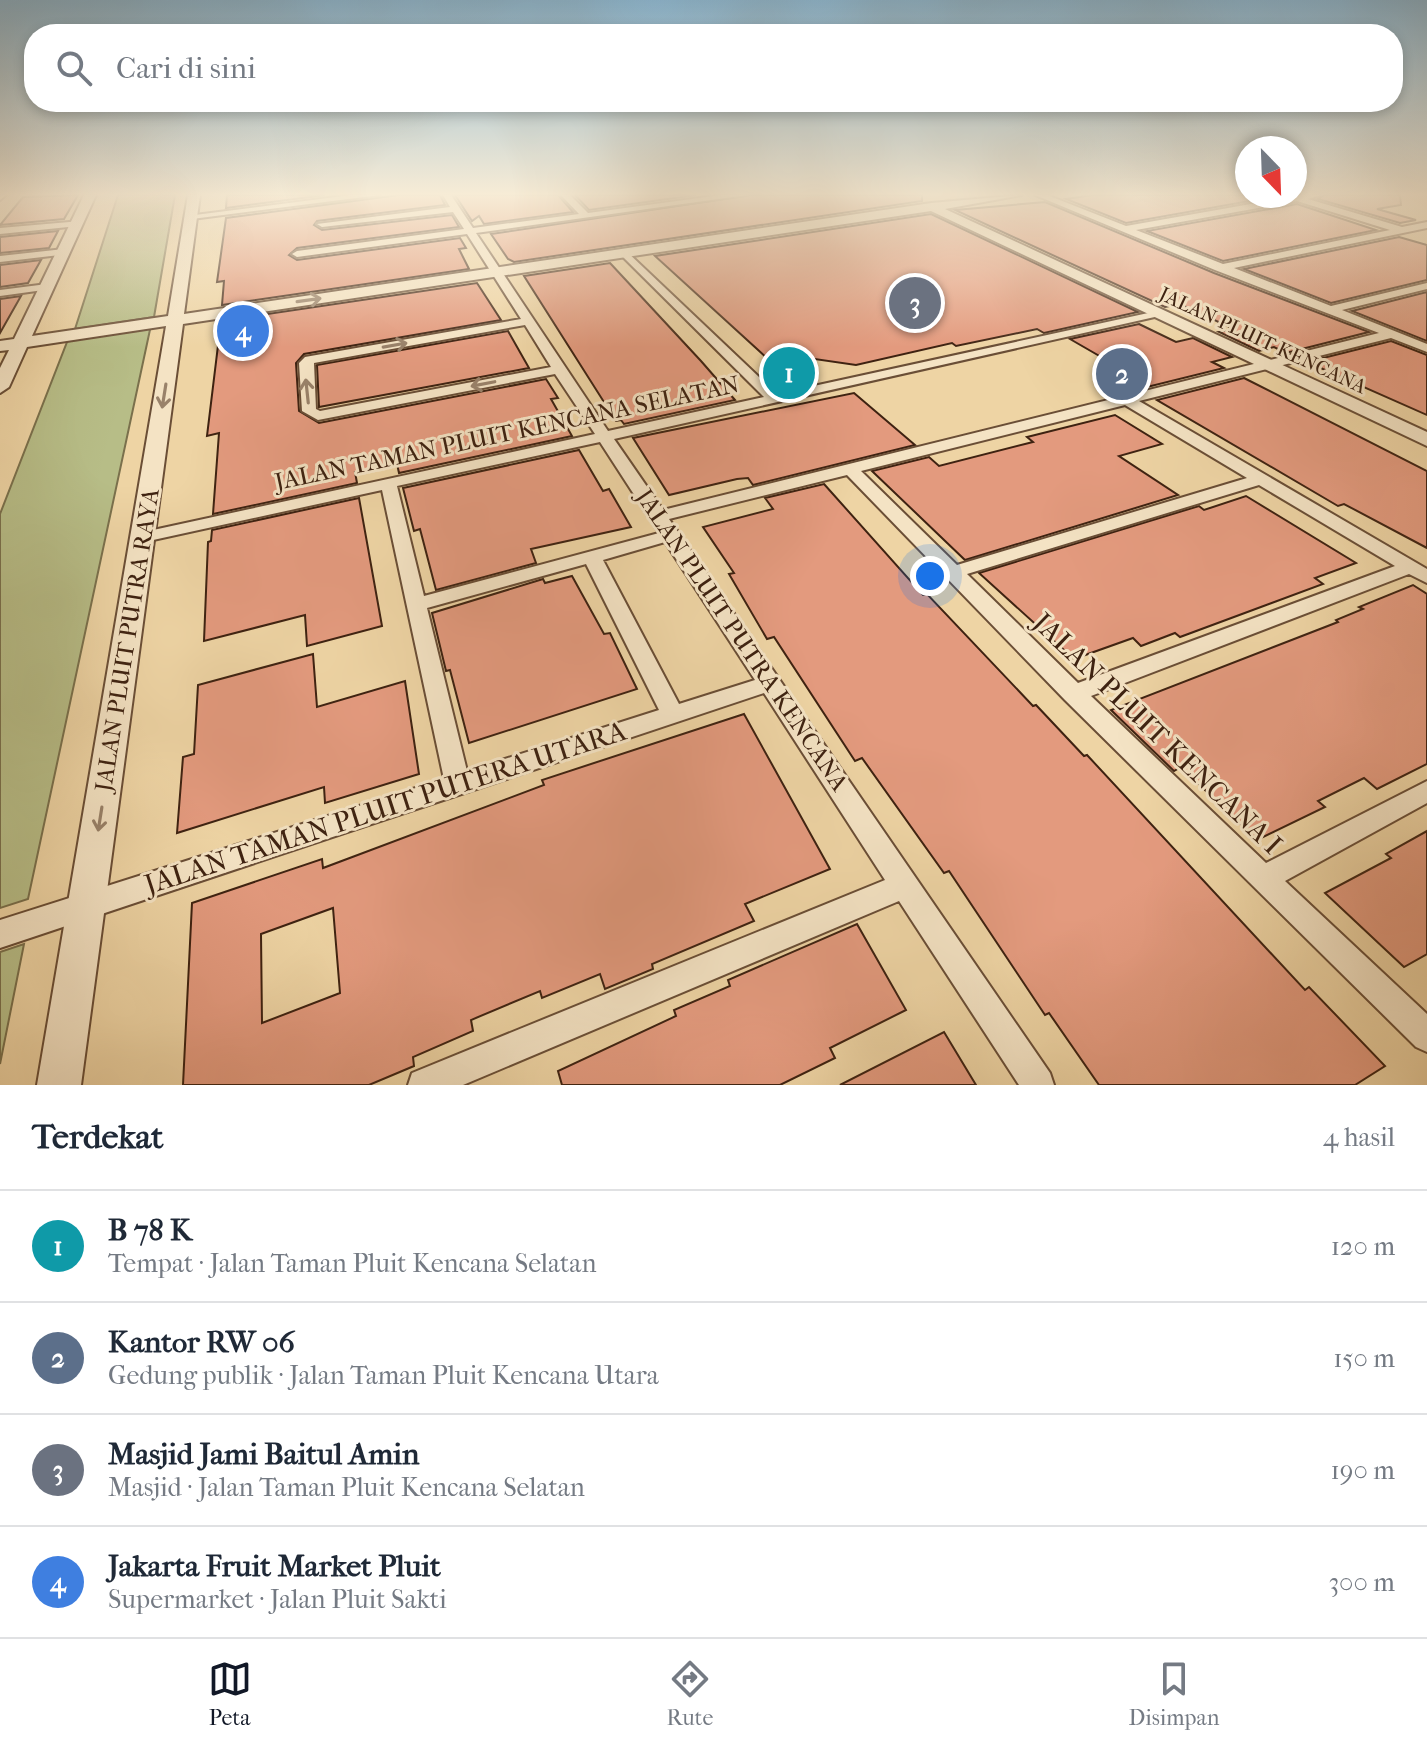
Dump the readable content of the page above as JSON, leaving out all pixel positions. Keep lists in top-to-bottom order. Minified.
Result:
{"streets":{"street":["JALAN PLUIT KENCANA","JALAN TAMAN PLUIT KENCANA SELATAN","JALAN PLUIT PUTRA RAYA","JALAN PLUIT PUTRA KENCANA","JALAN PLUIT KENCANA I","JALAN TAMAN PLUIT PUTERA UTARA"]},"crossings":[["JALAN PLUIT KENCANA","JALAN TAMAN PLUIT KENCANA SELATAN"],["JALAN TAMAN PLUIT KENCANA SELATAN","JALAN PLUIT PUTRA RAYA"],["JALAN TAMAN PLUIT KENCANA SELATAN","JALAN PLUIT PUTRA KENCANA"],["JALAN PLUIT PUTRA RAYA","JALAN TAMAN PLUIT PUTERA UTARA"],["JALAN PLUIT PUTRA KENCANA","JALAN TAMAN PLUIT PUTERA UTARA"]],"one_way":["JALAN PLUIT PUTRA RAYA"],"north":"bottom right","page":{"search":"Cari di sini","pins":["3","4","1","2"],"heading":["Terdekat","4 hasil"],"list":[{"mark":"1","name":"B 78 K","note":"Tempat · Jalan Taman Pluit Kencana Selatan","value":"120 m"},{"mark":"2","name":"Kantor RW 06","note":"Gedung publik · Jalan Taman Pluit Kencana Utara","value":"150 m"},{"mark":"3","name":"Masjid Jami Baitul Amin","note":"Masjid · Jalan Taman Pluit Kencana Selatan","value":"190 m"},{"mark":"4","name":"Jakarta Fruit Market Pluit","note":"Supermarket · Jalan Pluit Sakti","value":"300 m"}],"nav":["Peta","Rute","Disimpan"]}}
